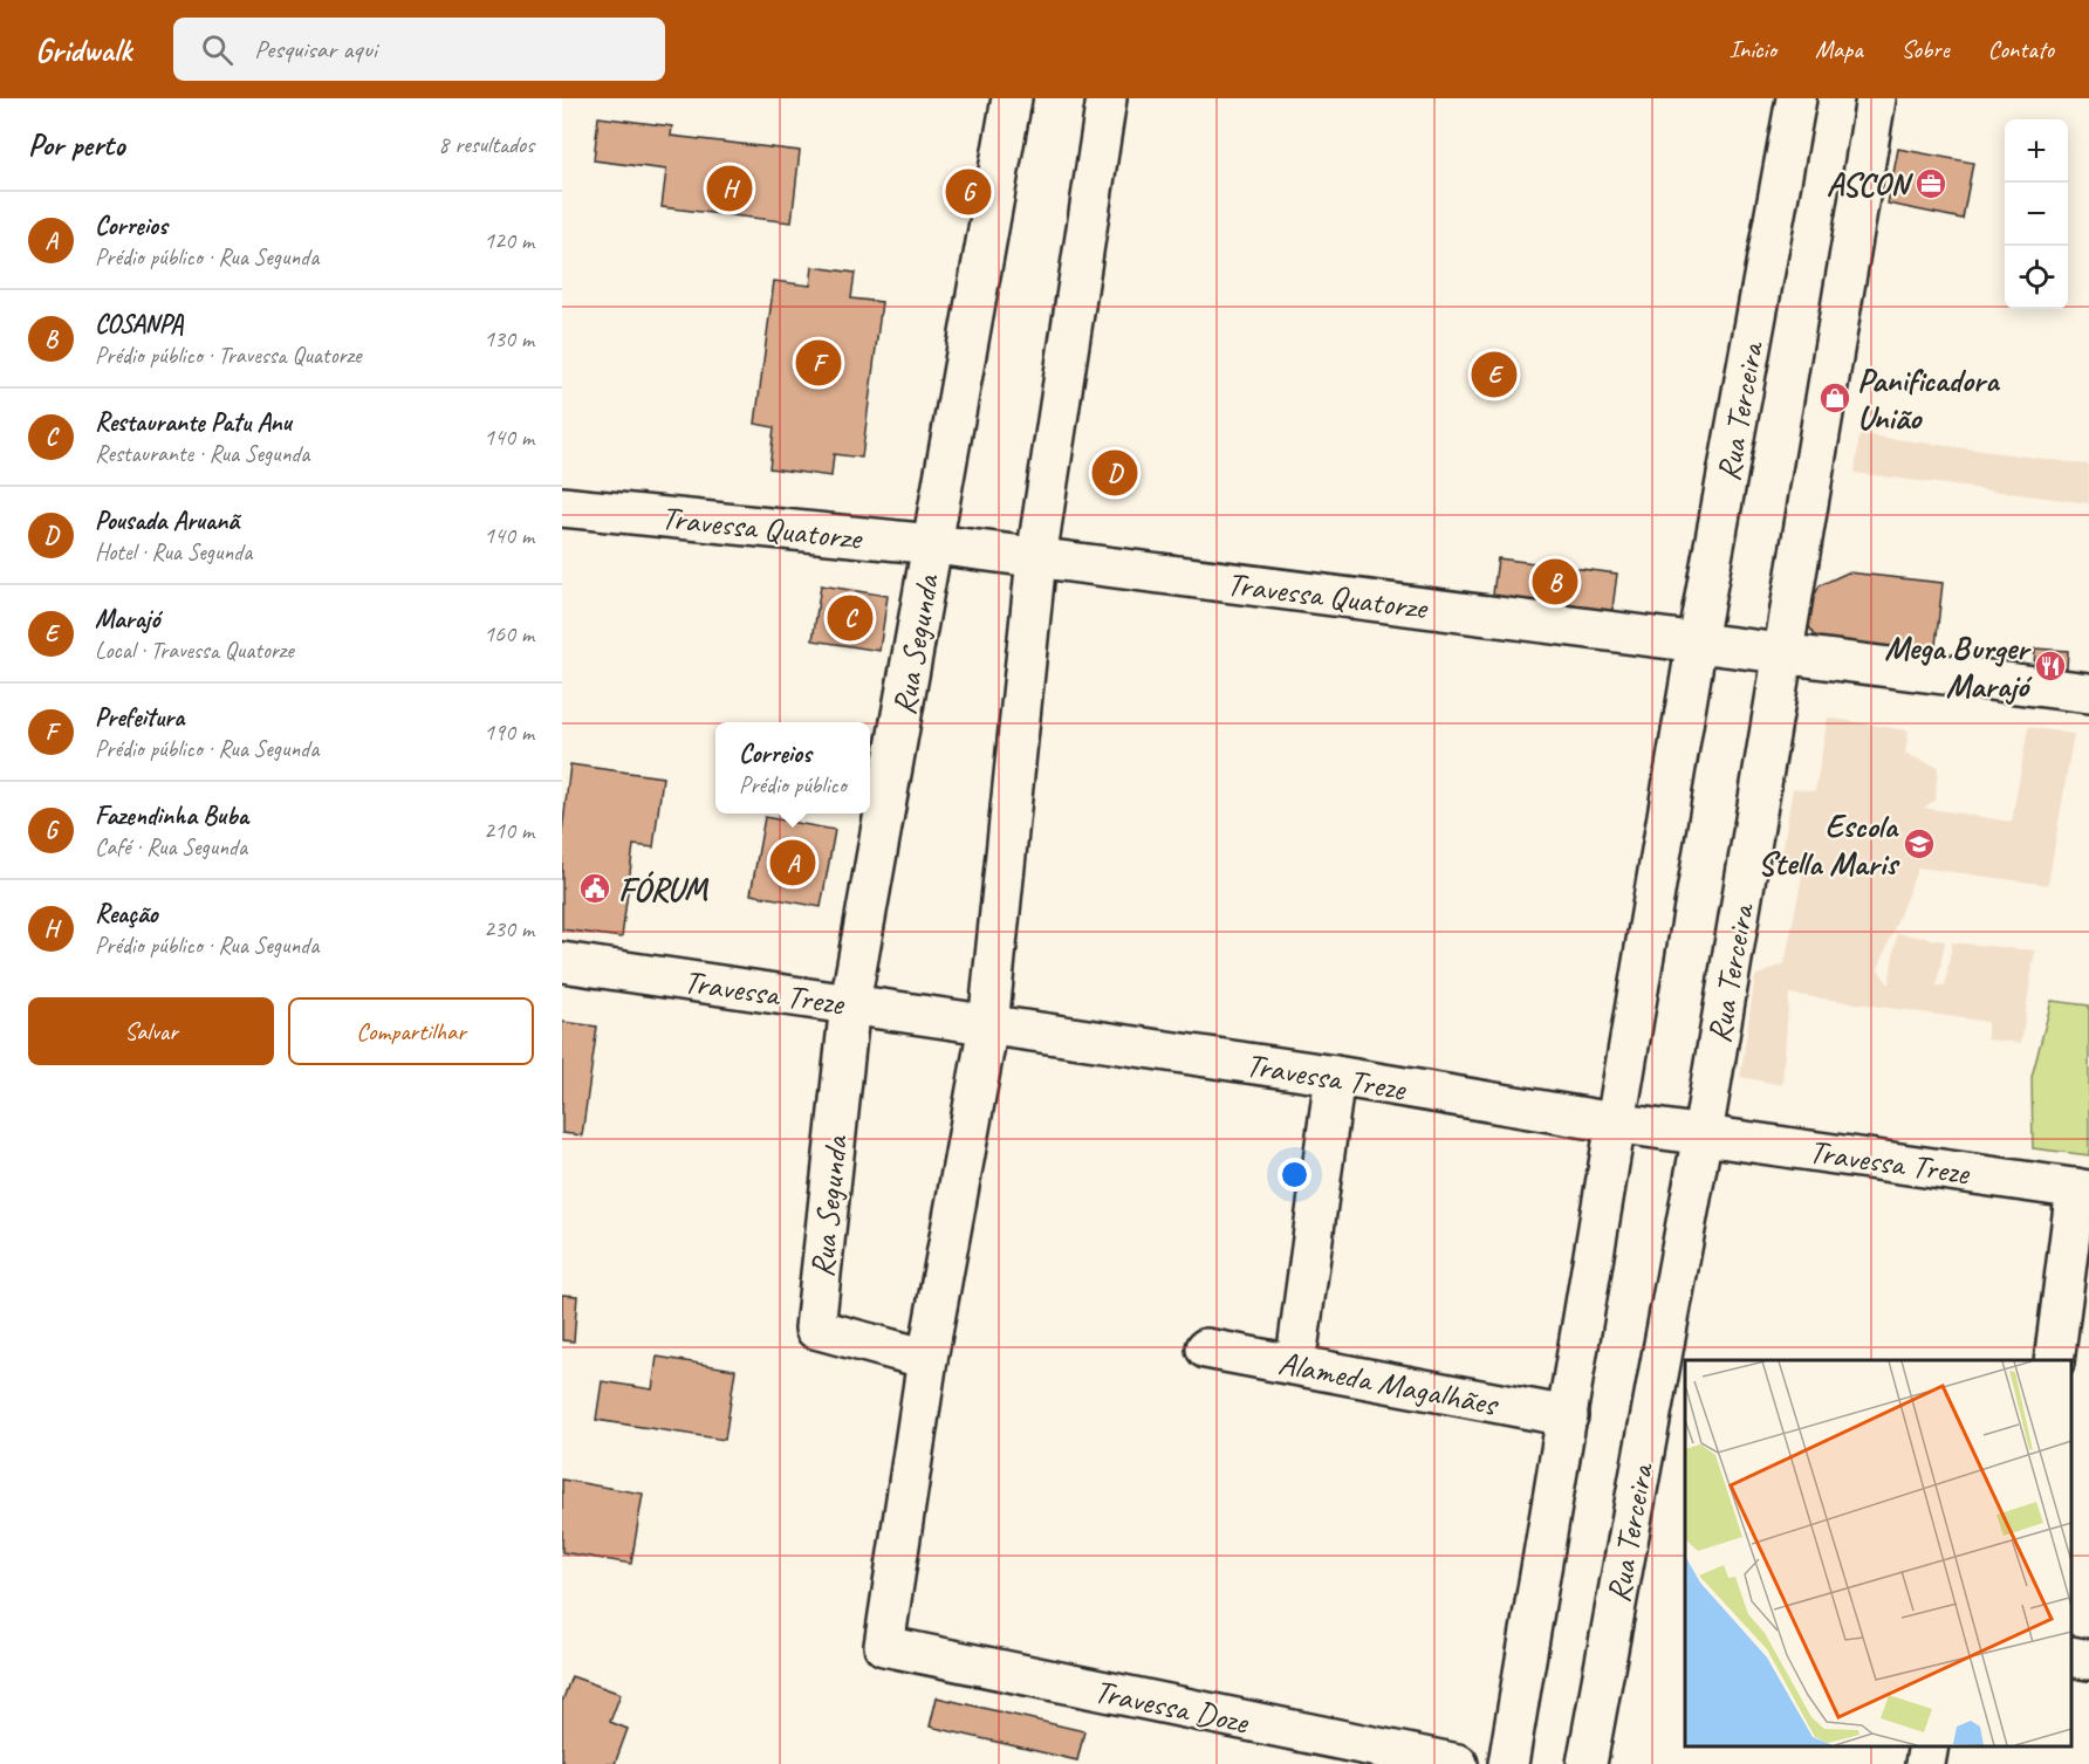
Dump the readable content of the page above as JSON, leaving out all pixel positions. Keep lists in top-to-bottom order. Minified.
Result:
{"streets":{"street":["Rua Terceira","Travessa Quatorze","Rua Segunda","Travessa Treze","Alameda Magalhães","Travessa Doze"]},"crossings":[["Rua Terceira","Travessa Quatorze"],["Rua Terceira","Travessa Treze"],["Rua Terceira","Alameda Magalhães"],["Travessa Quatorze","Rua Segunda"],["Rua Segunda","Travessa Treze"],["Rua Segunda","Travessa Doze"]],"places":{"office":["ASCON"],"shop":["Panificadora União"],"restaurant":["Mega Burger Marajó"],"school or university":["Escola Stella Maris"],"public building":["FÓRUM"]},"page":{"header":"Gridwalk","search":"Pesquisar aqui","nav":["Início","Mapa","Sobre","Contato"],"heading":["Por perto","8 resultados"],"map_buttons":["+","−"],"pins":["H","G","F","E","D","B","C","A"],"list":[{"mark":"A","name":"Correios","note":"Prédio público · Rua Segunda","value":"120 m"},{"mark":"B","name":"COSANPA","note":"Prédio público · Travessa Quatorze","value":"130 m"},{"mark":"C","name":"Restaurante Patu Anu","note":"Restaurante · Rua Segunda","value":"140 m"},{"mark":"D","name":"Pousada Aruanã","note":"Hotel · Rua Segunda","value":"140 m"},{"mark":"E","name":"Marajó","note":"Local · Travessa Quatorze","value":"160 m"},{"mark":"F","name":"Prefeitura","note":"Prédio público · Rua Segunda","value":"190 m"},{"mark":"G","name":"Fazendinha Buba","note":"Café · Rua Segunda","value":"210 m"},{"mark":"H","name":"Reação","note":"Prédio público · Rua Segunda","value":"230 m"}],"popup":["Correios","Prédio público"],"buttons":["Salvar","Compartilhar"]}}
